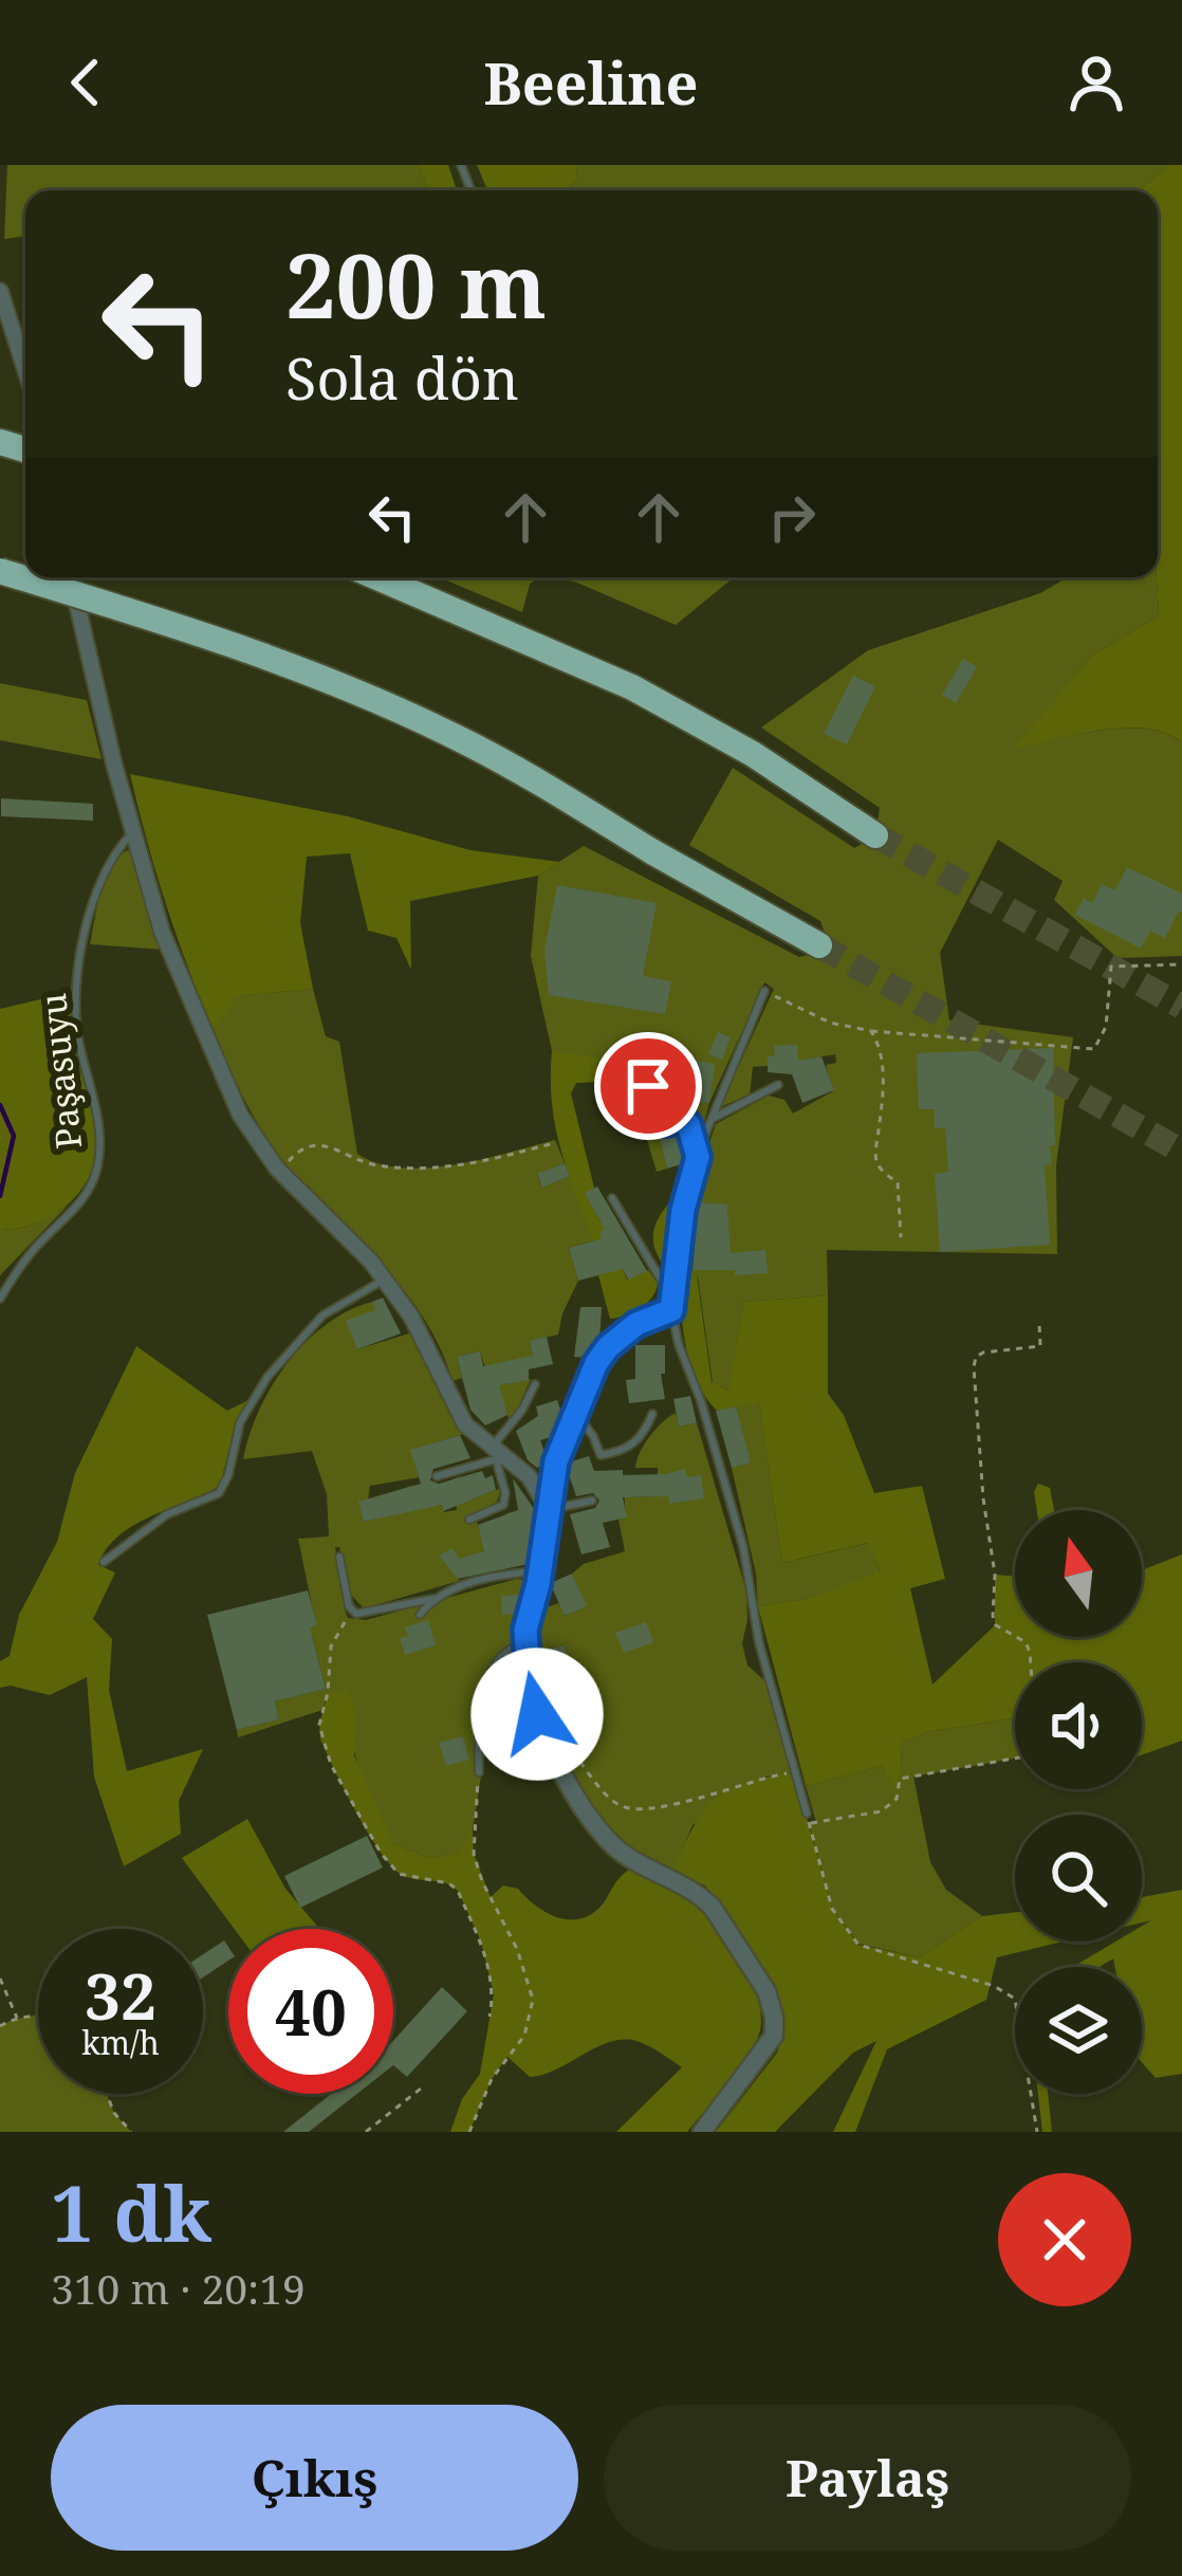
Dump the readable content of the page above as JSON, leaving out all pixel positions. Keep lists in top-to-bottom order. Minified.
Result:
{"streets":{"lane":["Paşasuyu"]},"north":"top","page":{"header":"Beeline","turn":["200 m","Sola dön"],"speed":"32 km/h","limit":"40","heading":["1 dk","310 m · 20:19"],"buttons":["Çıkış","Paylaş"]}}
